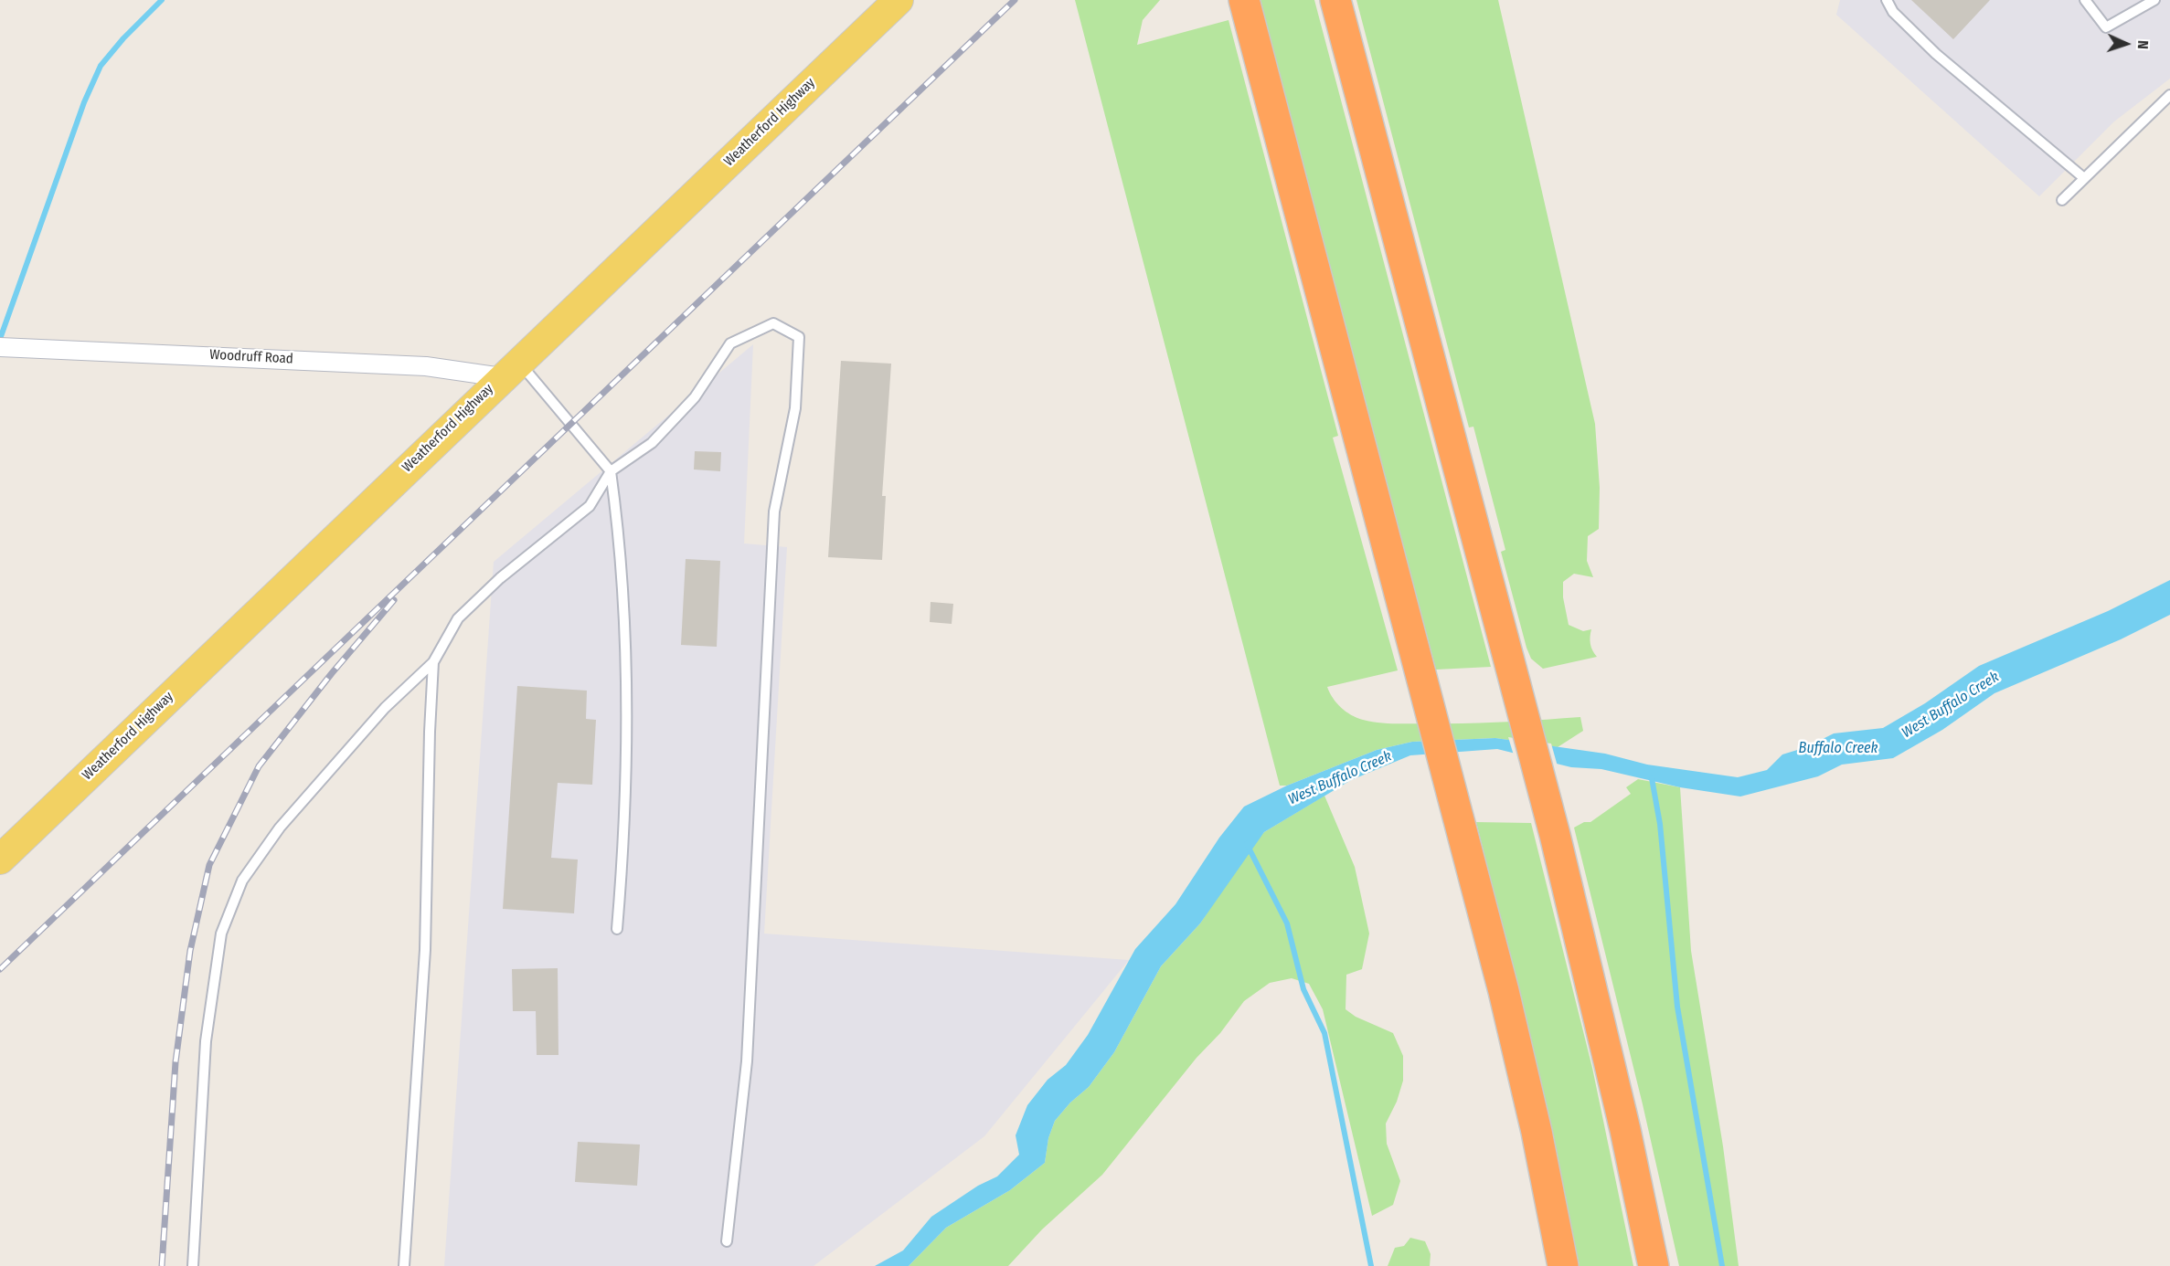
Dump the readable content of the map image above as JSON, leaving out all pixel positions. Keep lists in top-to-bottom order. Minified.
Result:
{"streets":{"main road":["Weatherford Highway"],"street":["Woodruff Road"]},"crossings":[["Weatherford Highway","Woodruff Road"]],"water":["West Buffalo Creek","Buffalo Creek"],"north":"right"}
